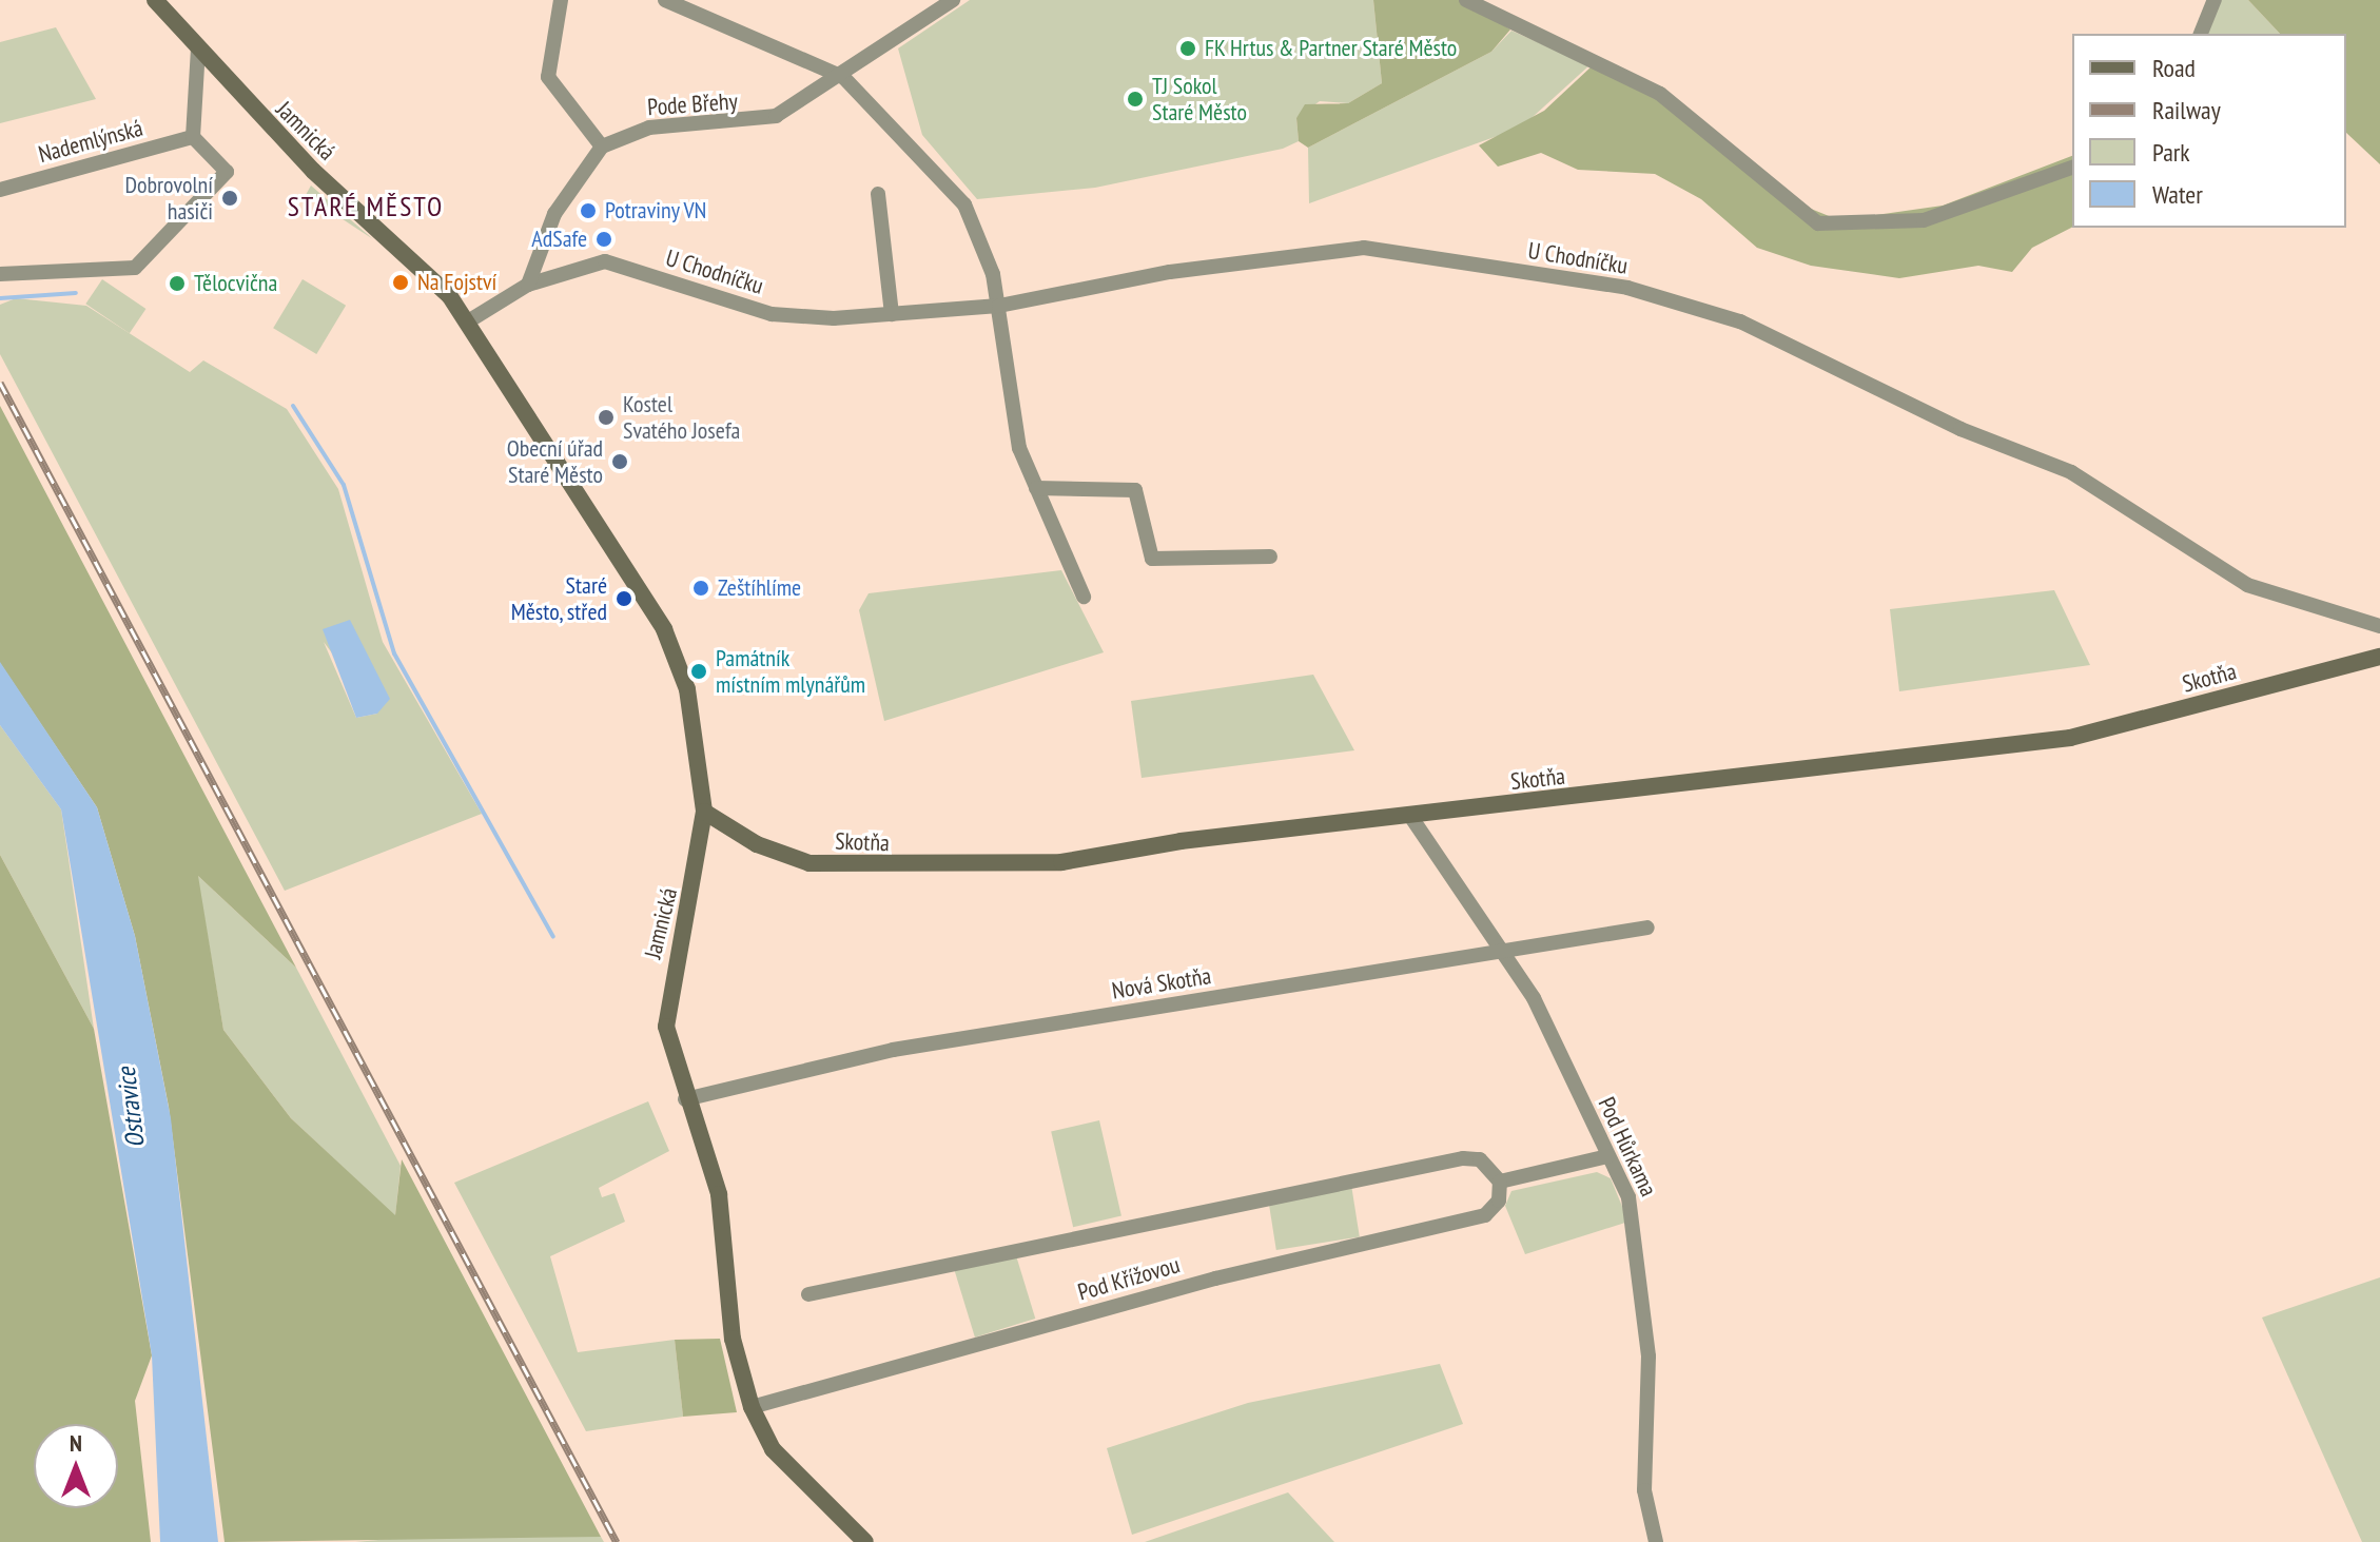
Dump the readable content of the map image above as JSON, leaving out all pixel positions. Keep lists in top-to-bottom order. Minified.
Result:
{"streets":{"main road":["Jamnická","Skotňa"],"street":["Pode Břehy","Nademlýnská","U Chodníčku","Nová Skotňa","Pod Hůrkama","Pod Křížovou"]},"crossings":[["Jamnická","Skotňa"],["Jamnická","Nová Skotňa"],["Jamnická","Pod Křížovou"],["Skotňa","Pod Hůrkama"],["Nová Skotňa","Pod Hůrkama"]],"districts":["STARÉ MĚSTO"],"water":["Ostravice"],"places":["FK Hrtus & Partner Staré Město","TJ Sokol Staré Město","Dobrovolní hasiči","Potraviny VN","AdSafe","Na Fojství","Tělocvična","Kostel Svatého Josefa","Obecní úřad Staré Město","Zeštíhlíme","Staré Město, střed","Památník místním mlynářům"],"legend":["Road","Railway","Park","Water"],"north":"top"}
